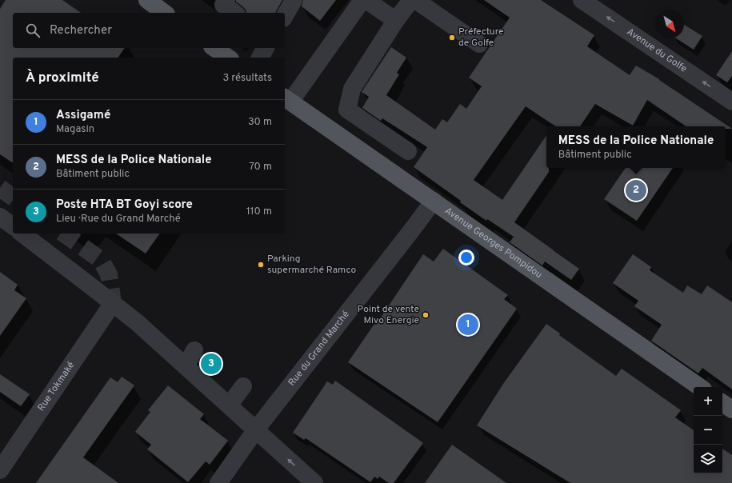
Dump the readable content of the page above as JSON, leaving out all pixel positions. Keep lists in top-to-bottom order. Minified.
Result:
{"streets":{"main road":["Avenue Georges Pompidou"],"street":["Avenue du Golfe","Rue du Grand Marché","Rue Tokmaké"]},"crossings":[["Avenue Georges Pompidou","Rue du Grand Marché"]],"one_way":["Avenue du Golfe"],"places":["Préfecture de Golfe","Parking supermarché Ramco","Point de vente Mivo Energie"],"north":"bottom right","page":{"search":"Rechercher","heading":["À proximité","3 résultats"],"list":[{"mark":"1","name":"Assigamé","note":"Magasin","value":"30 m"},{"mark":"2","name":"MESS de la Police Nationale","note":"Bâtiment public","value":"70 m"},{"mark":"3","name":"Poste HTA BT Goyi score","note":"Lieu · Rue du Grand Marché","value":"110 m"}],"popup":["MESS de la Police Nationale","Bâtiment public"],"pins":["2","1","3"],"map_buttons":["+","−"]}}
